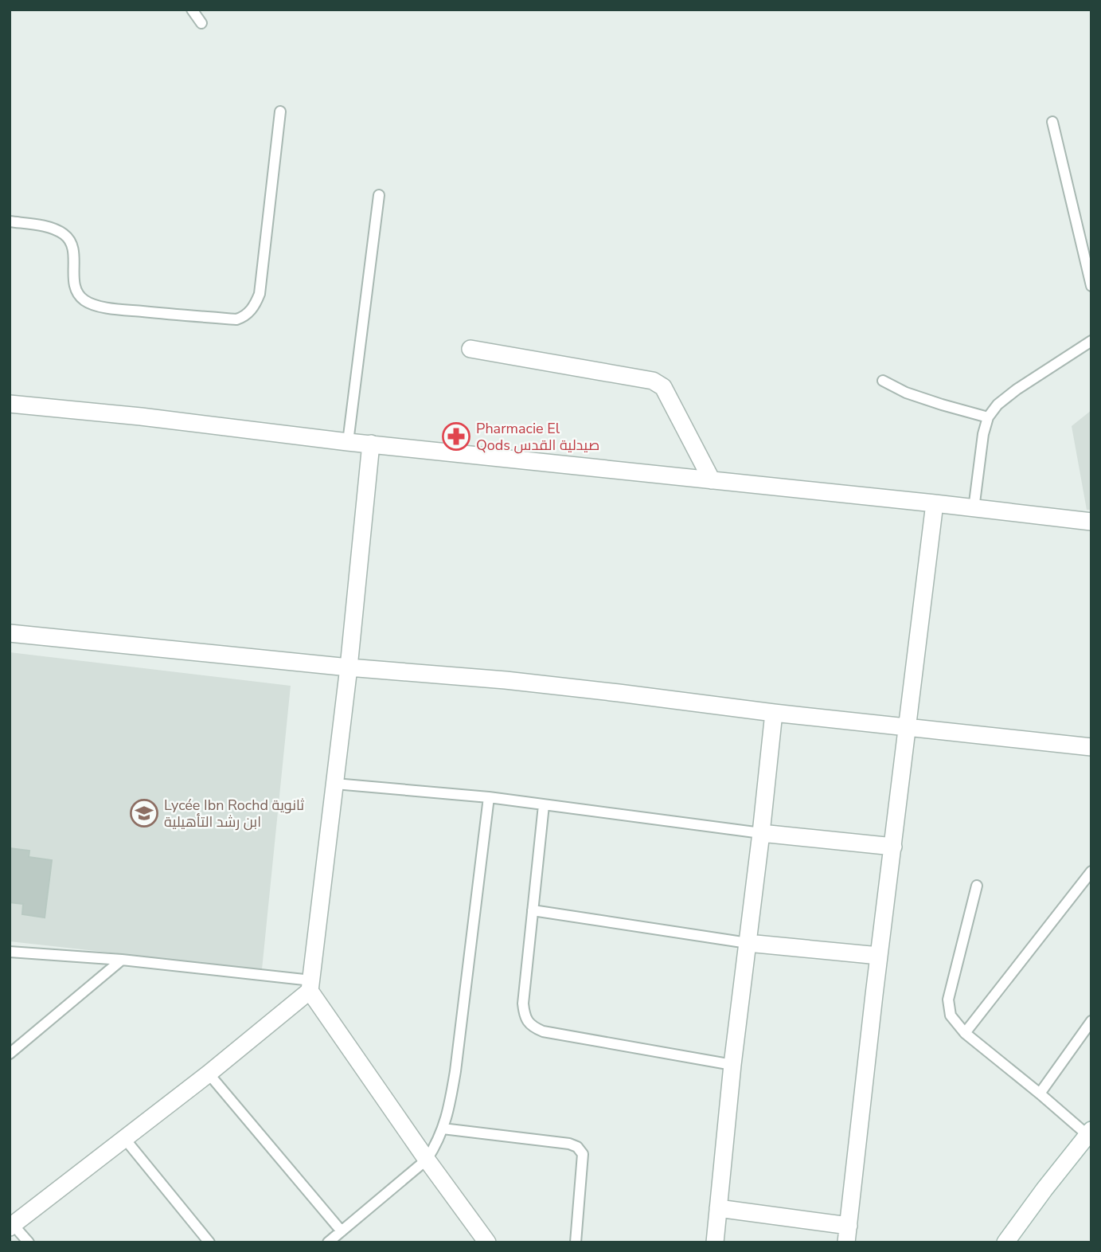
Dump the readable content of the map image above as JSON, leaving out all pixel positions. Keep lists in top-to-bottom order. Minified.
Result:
{"places":{"pharmacy":["Pharmacie El Qods صيدلية القدس"],"school or university":["Lycée Ibn Rochd ثانوية ابن رشد التأهيلية"]}}
